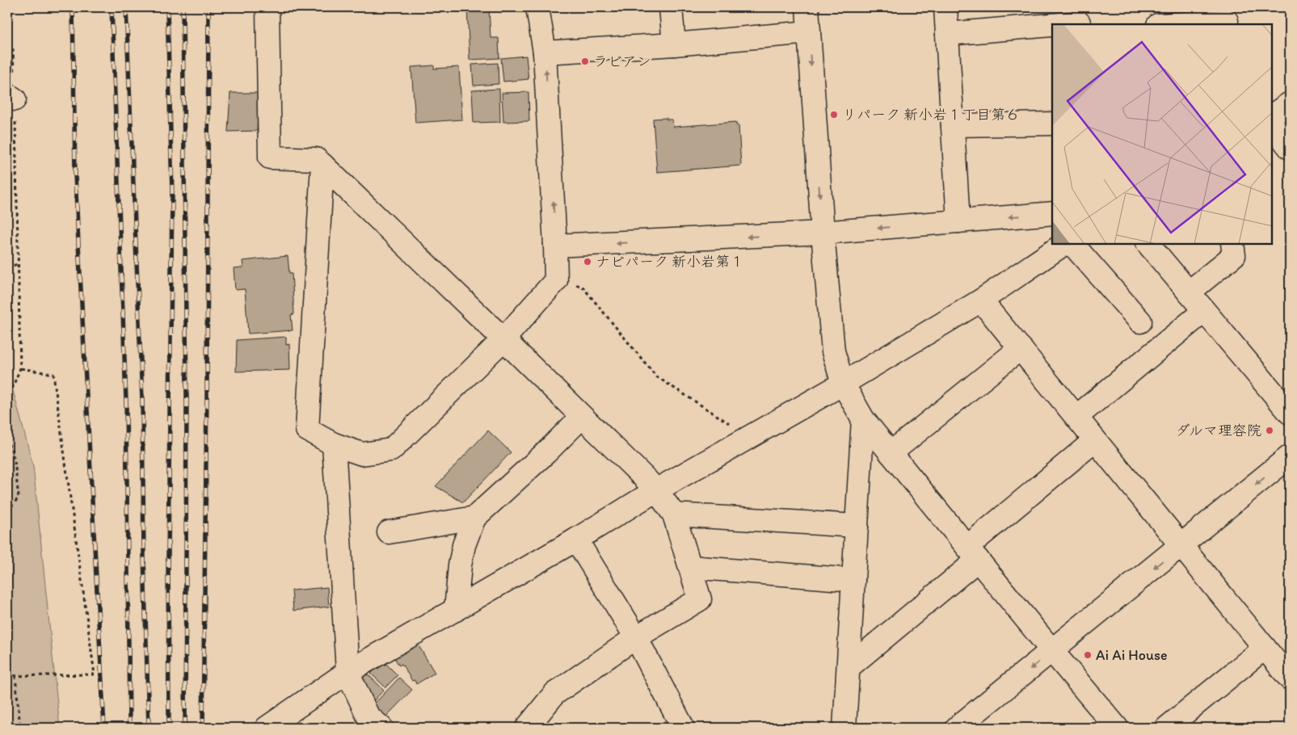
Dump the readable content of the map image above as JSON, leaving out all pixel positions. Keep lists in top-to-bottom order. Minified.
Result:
{"places":["ラビアン","リパーク 新小岩１丁目第６","ナビパーク 新小岩第１","ダルマ理容院","Ai Ai House"]}
